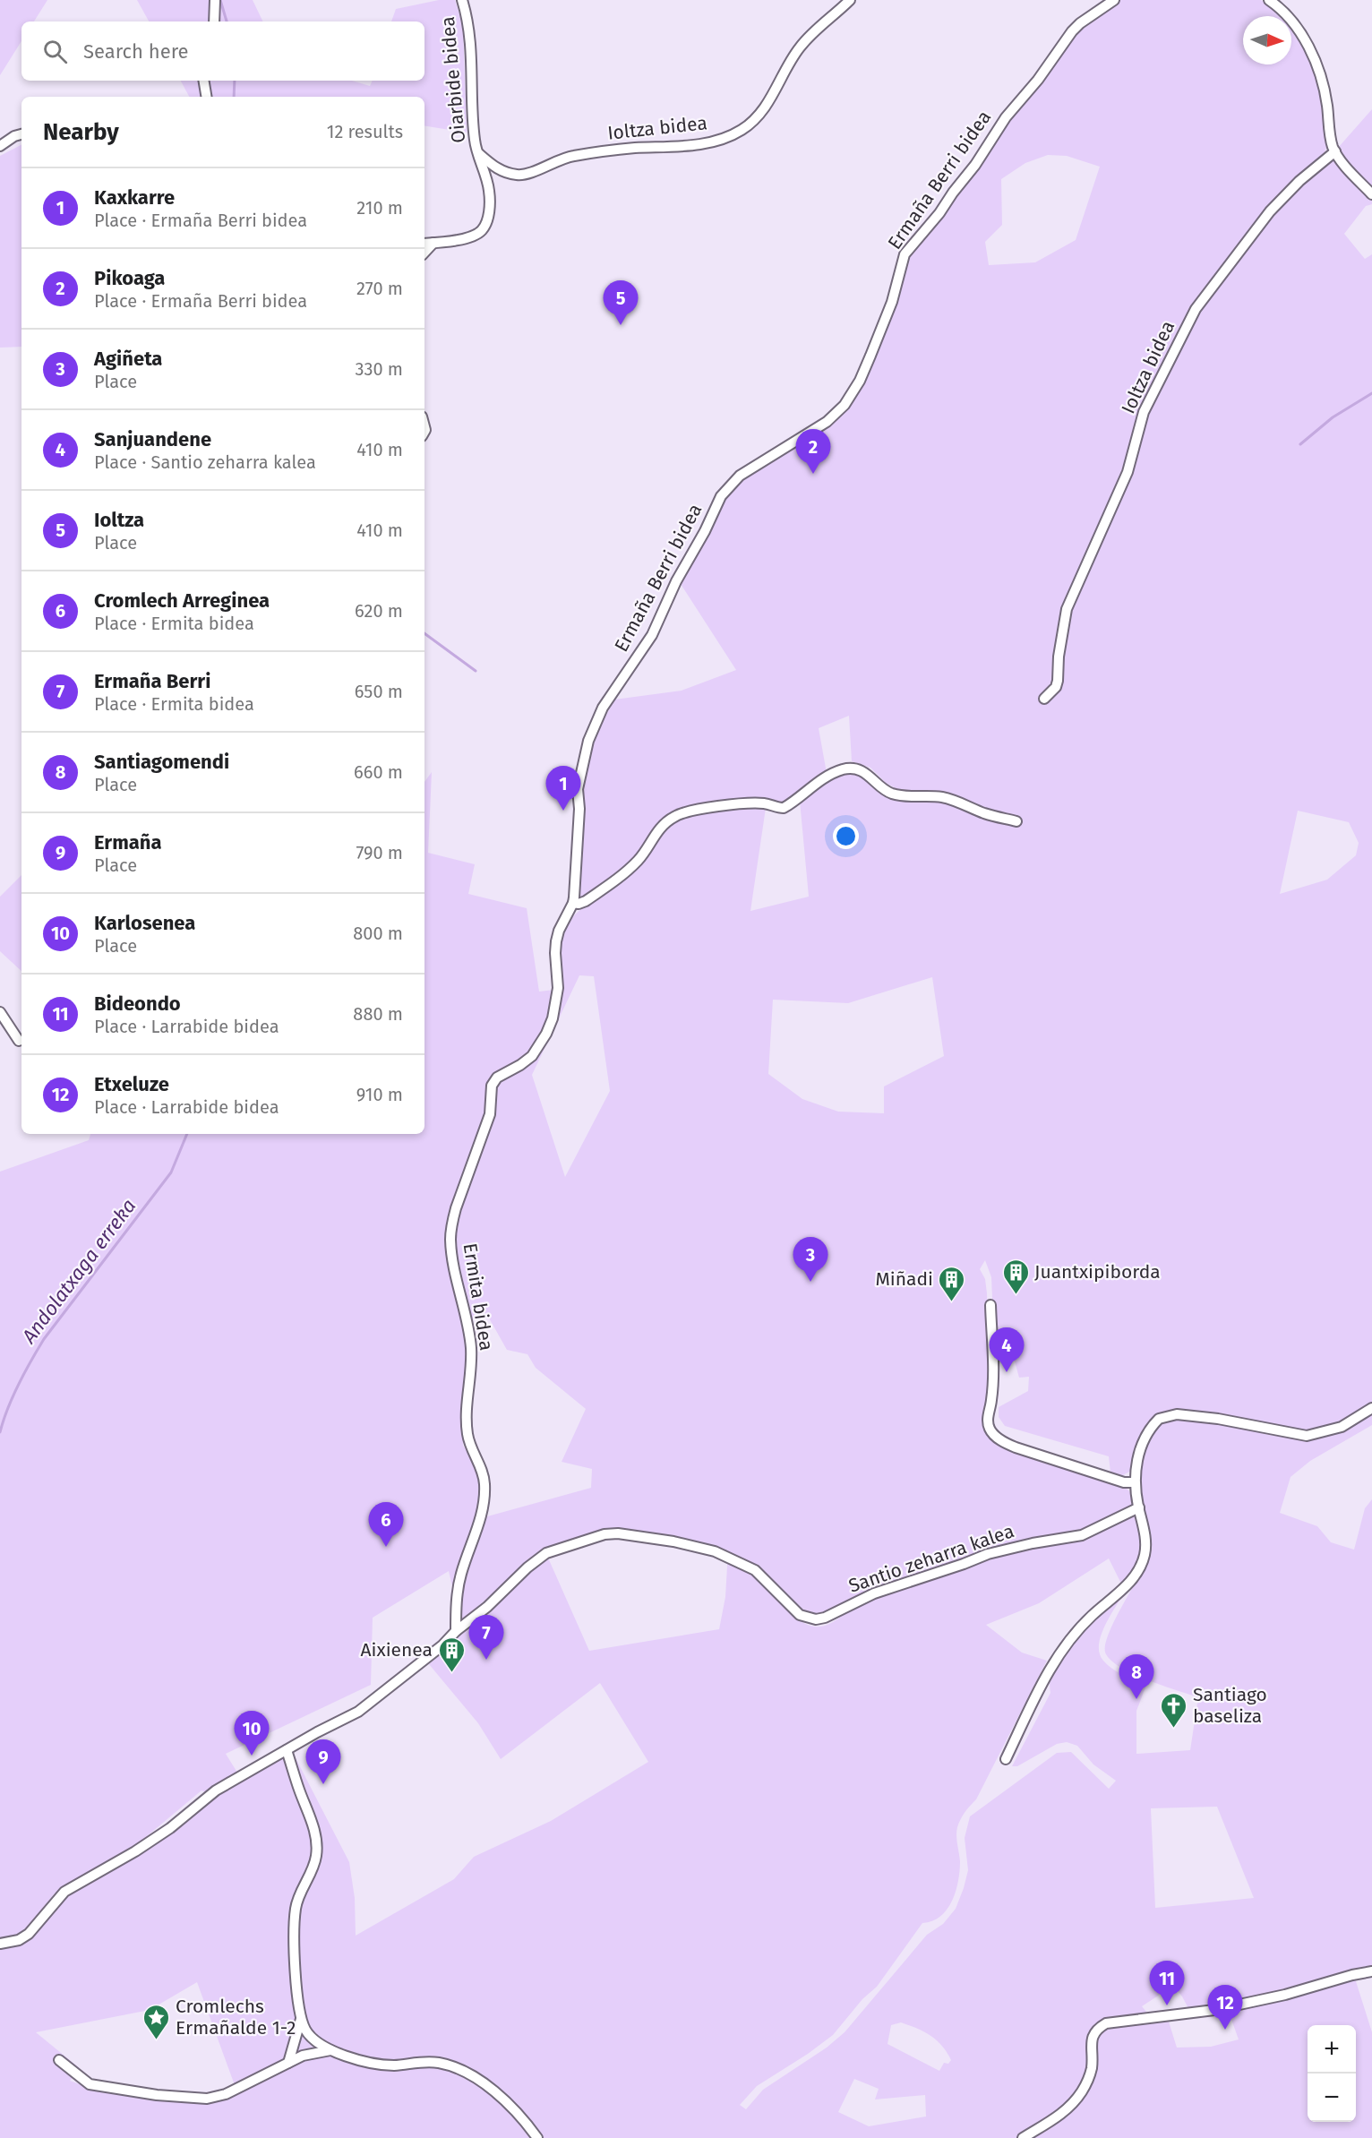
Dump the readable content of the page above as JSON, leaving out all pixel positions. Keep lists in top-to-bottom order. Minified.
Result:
{"streets":{"street":["Oiarbide bidea","Ioltza bidea","Ermaña Berri bidea","Ermita bidea","Santio zeharra kalea"]},"crossings":[["Oiarbide bidea","Ioltza bidea"],["Ermaña Berri bidea","Ermita bidea"],["Ermita bidea","Santio zeharra kalea"]],"water":["Andolatxaga erreka"],"places":{"building":["Juantxipiborda","Miñadi","Aixienea"],"church":["Santiago baseliza"],"place":["Cromlechs Ermañalde 1-2"]},"north":"right","page":{"search":"Search here","heading":["Nearby","12 results"],"list":[{"mark":"1","name":"Kaxkarre","note":"Place · Ermaña Berri bidea","value":"210 m"},{"mark":"2","name":"Pikoaga","note":"Place · Ermaña Berri bidea","value":"270 m"},{"mark":"3","name":"Agiñeta","note":"Place","value":"330 m"},{"mark":"4","name":"Sanjuandene","note":"Place · Santio zeharra kalea","value":"410 m"},{"mark":"5","name":"Ioltza","note":"Place","value":"410 m"},{"mark":"6","name":"Cromlech Arreginea","note":"Place · Ermita bidea","value":"620 m"},{"mark":"7","name":"Ermaña Berri","note":"Place · Ermita bidea","value":"650 m"},{"mark":"8","name":"Santiagomendi","note":"Place","value":"660 m"},{"mark":"9","name":"Ermaña","note":"Place","value":"790 m"},{"mark":"10","name":"Karlosenea","note":"Place","value":"800 m"},{"mark":"11","name":"Bideondo","note":"Place · Larrabide bidea","value":"880 m"},{"mark":"12","name":"Etxeluze","note":"Place · Larrabide bidea","value":"910 m"}],"pins":["5","2","1","3","4","6","7","8","10","9","11","12"],"map_buttons":["+","−"]}}
